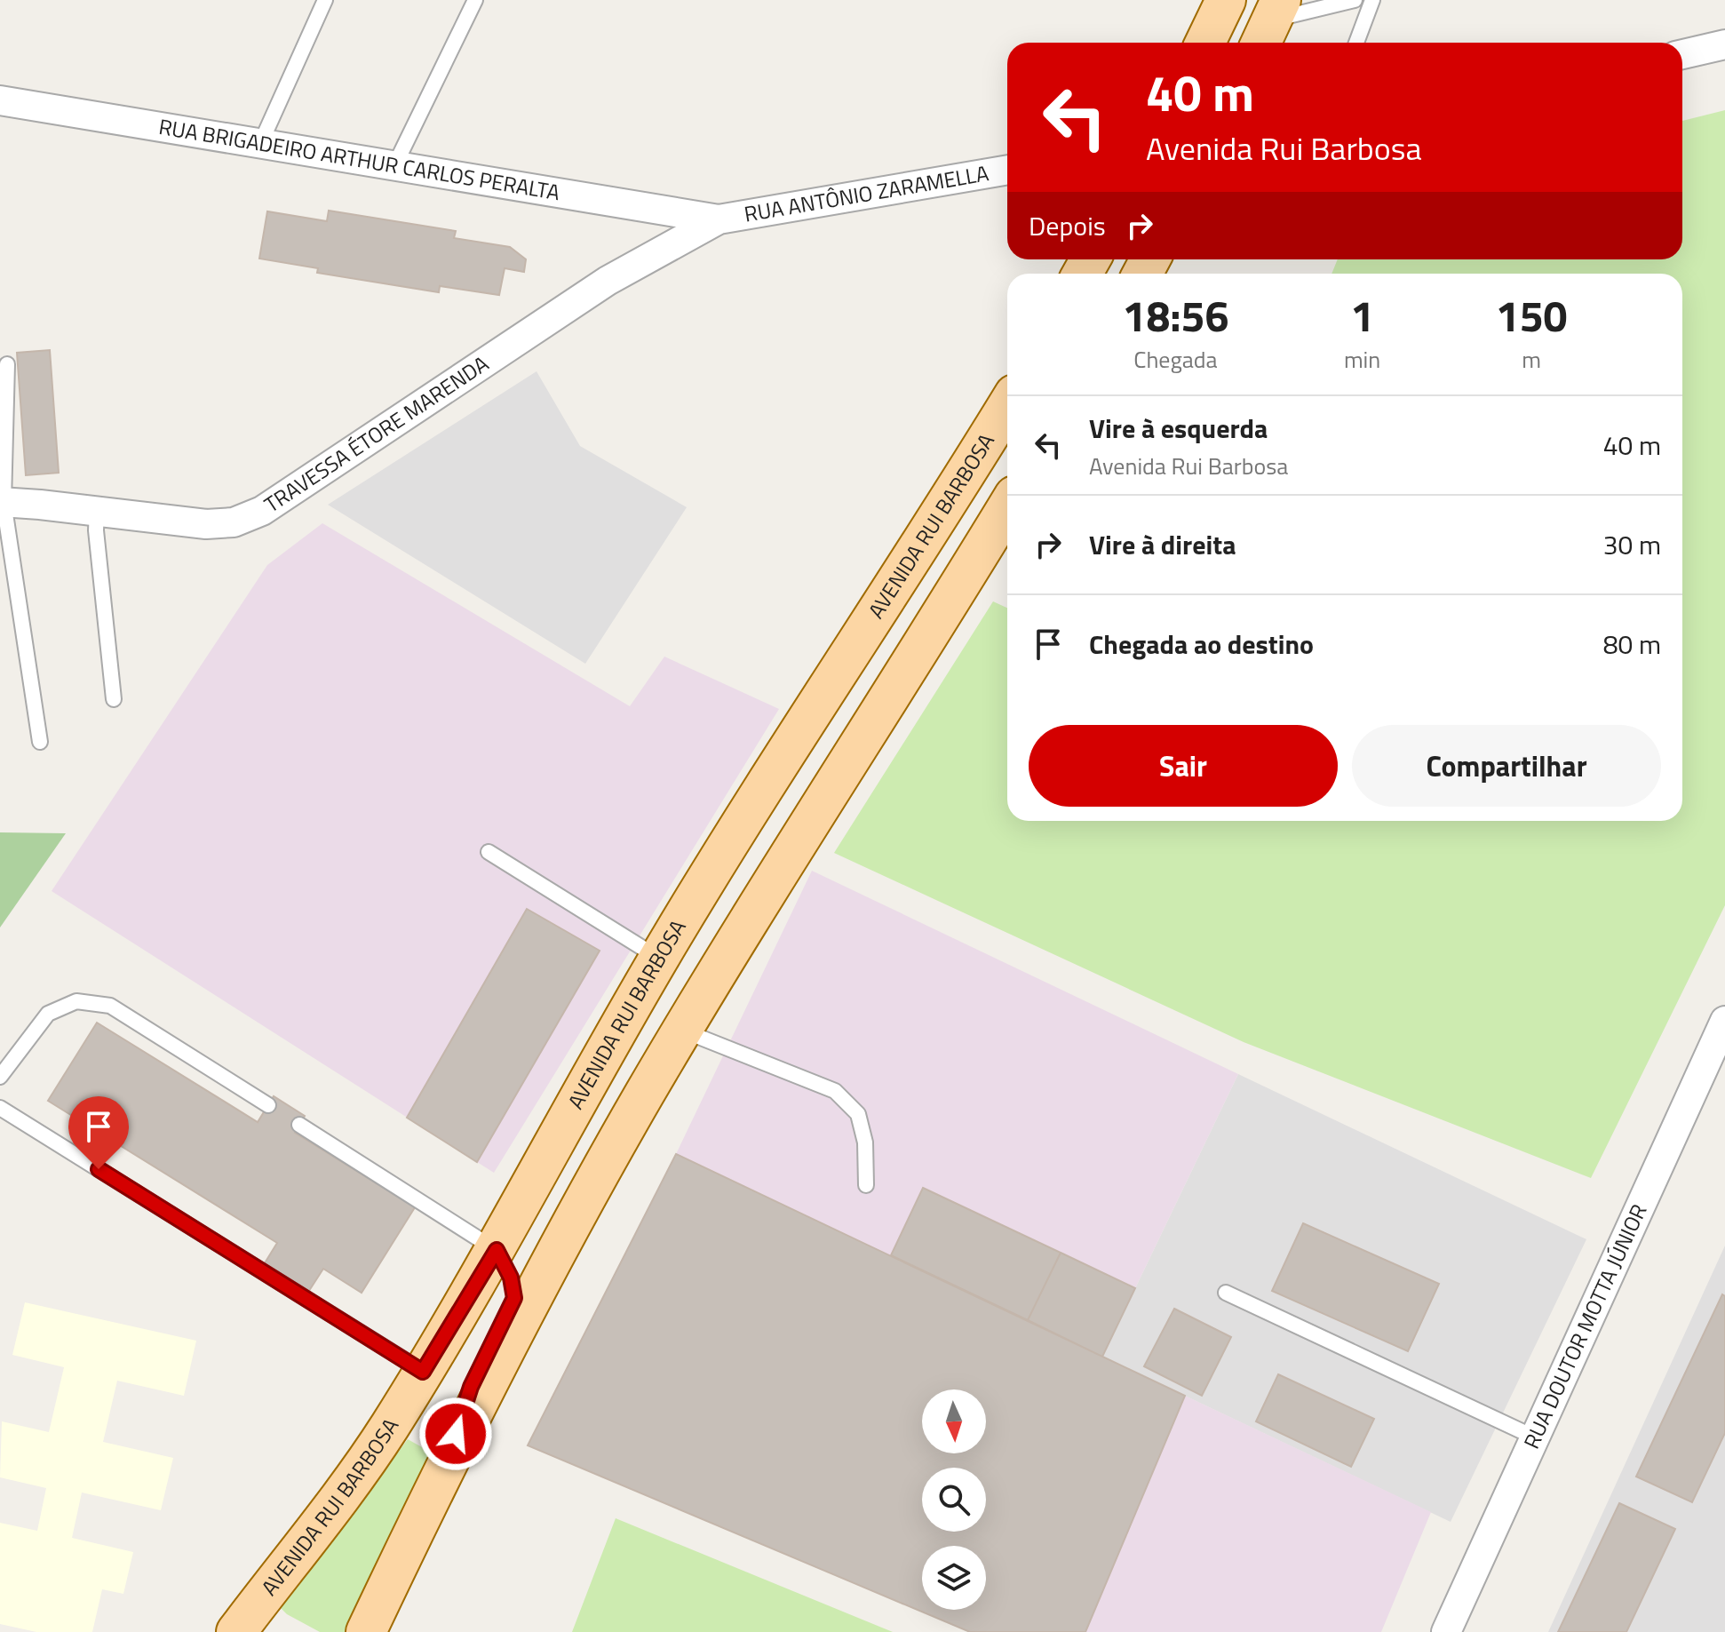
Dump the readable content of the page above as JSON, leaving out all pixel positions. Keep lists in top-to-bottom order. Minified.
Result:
{"streets":{"main road":["AVENIDA RUI BARBOSA"],"street":["RUA BRIGADEIRO ARTHUR CARLOS PERALTA","RUA ANTÔNIO ZARAMELLA","TRAVESSA ÉTORE MARENDA","RUA DOUTOR MOTTA JÚNIOR"]},"crossings":[["RUA BRIGADEIRO ARTHUR CARLOS PERALTA","RUA ANTÔNIO ZARAMELLA"],["RUA BRIGADEIRO ARTHUR CARLOS PERALTA","TRAVESSA ÉTORE MARENDA"],["RUA ANTÔNIO ZARAMELLA","TRAVESSA ÉTORE MARENDA"]],"north":"bottom","page":{"turn":["40 m","Avenida Rui Barbosa"],"then":"Depois","eta":["18:56","Chegada","1","min","150","m"],"list":[{"name":"Vire à esquerda","note":"Avenida Rui Barbosa","value":"40 m"},{"name":"Vire à direita","value":"30 m"},{"name":"Chegada ao destino","value":"80 m"}],"buttons":["Sair","Compartilhar"]}}
